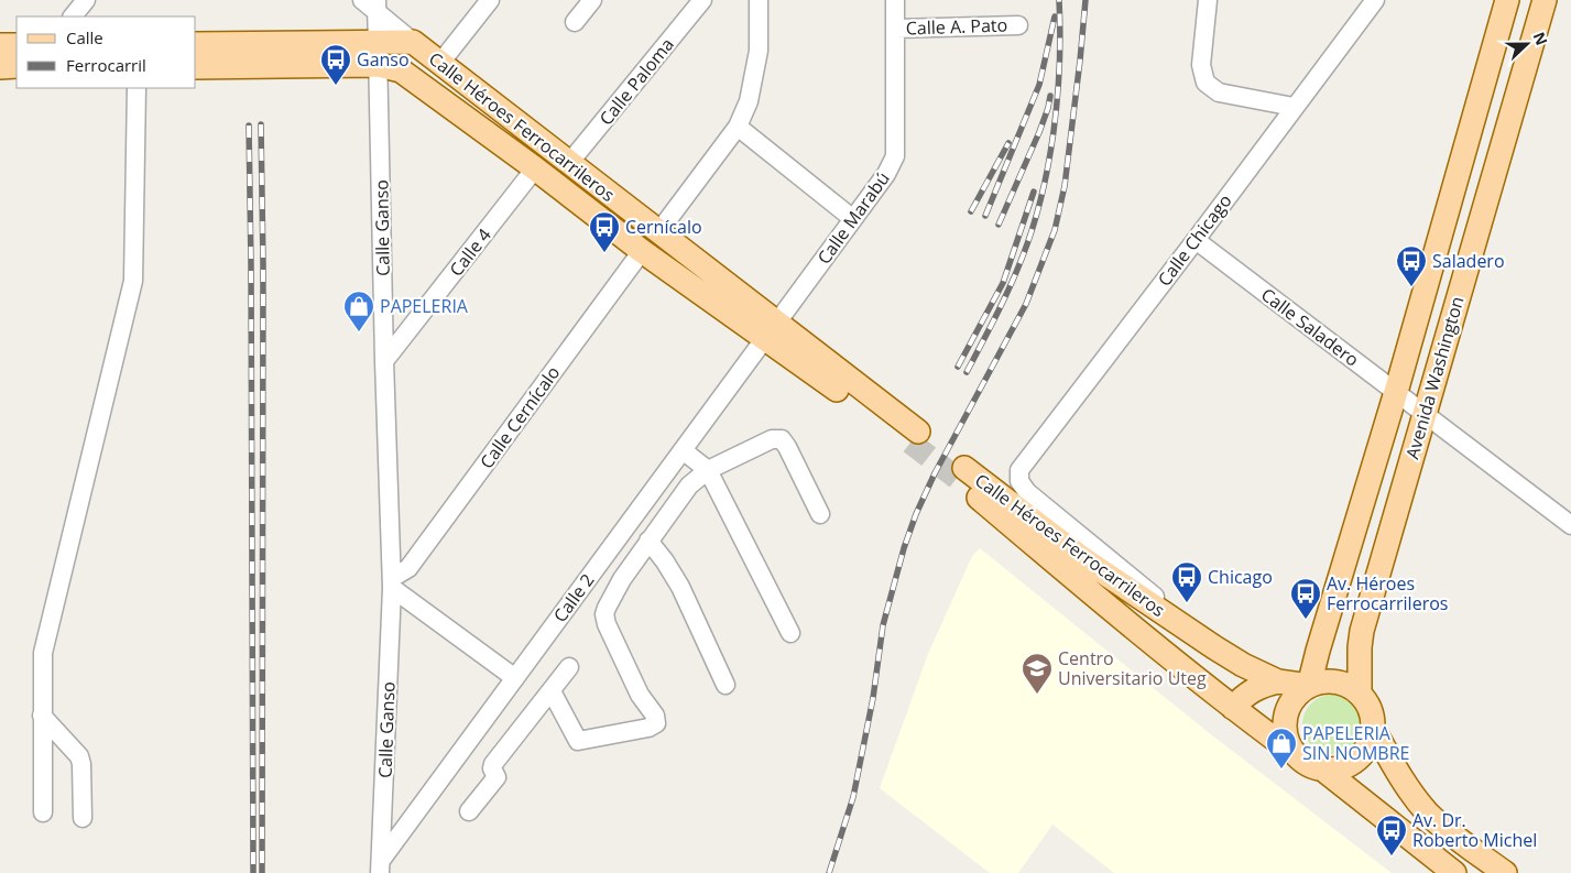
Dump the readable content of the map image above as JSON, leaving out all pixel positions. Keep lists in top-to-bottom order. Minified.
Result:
{"streets":{"main road":["Calle Héroes Ferrocarrileros","Avenida Washington"],"street":["Calle A. Pato","Calle Paloma","Calle Marabú","Calle Ganso","Calle Chicago","Calle 4","Calle Saladero","Calle Cernícalo","Calle 2"]},"crossings":[["Calle A. Pato","Calle Marabú"],["Calle Paloma","Calle Héroes Ferrocarrileros"],["Calle Héroes Ferrocarrileros","Calle Marabú"],["Calle Héroes Ferrocarrileros","Calle Ganso"],["Calle Héroes Ferrocarrileros","Calle Chicago"],["Calle Héroes Ferrocarrileros","Calle 4"],["Calle Héroes Ferrocarrileros","Avenida Washington"],["Calle Héroes Ferrocarrileros","Calle Cernícalo"],["Calle Héroes Ferrocarrileros","Calle 2"],["Calle Marabú","Calle 2"],["Calle Ganso","Calle 4"],["Calle Ganso","Calle Cernícalo"],["Calle Ganso","Calle 2"],["Calle Chicago","Calle Saladero"],["Calle Saladero","Avenida Washington"]],"places":{"bus stop":["Ganso","Cernícalo","Saladero","Chicago","Av. Héroes Ferrocarrileros","Av. Dr. Roberto Michel"],"shop":["PAPELERIA","PAPELERIA SIN NOMBRE"],"school or university":["Centro Universitario Uteg"]},"legend":["Calle","Ferrocarril"],"north":"right"}
